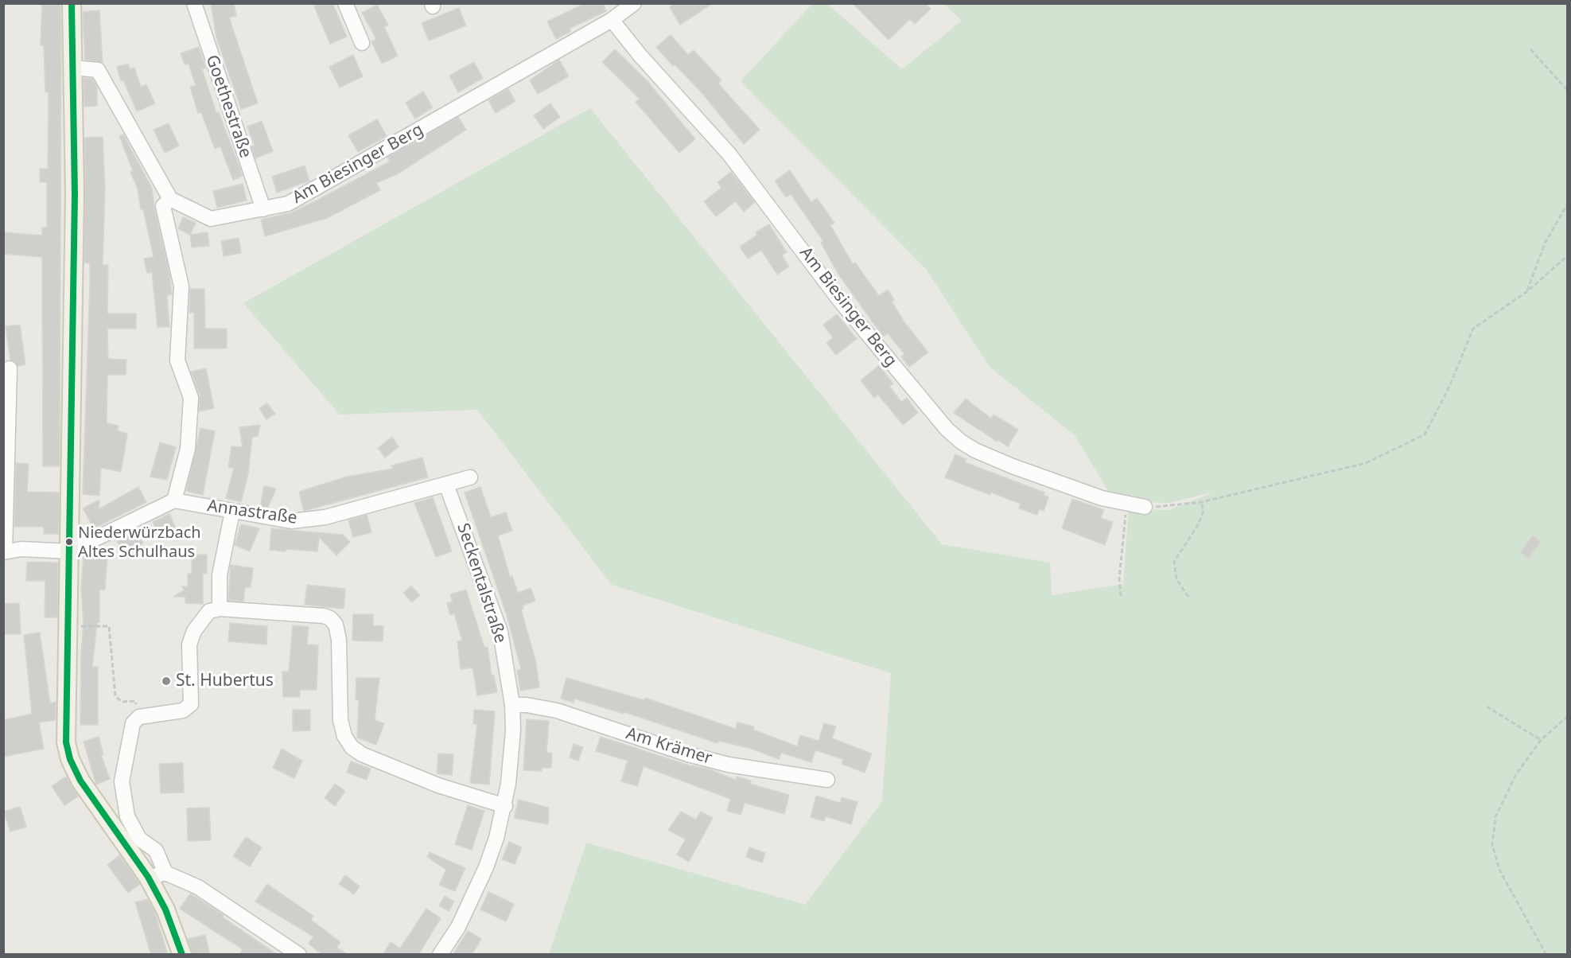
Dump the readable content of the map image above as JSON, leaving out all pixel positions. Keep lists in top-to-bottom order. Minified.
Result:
{"streets":{"street":["Goethestraße","Am Biesinger Berg","Annastraße","Seckentalstraße","Am Krämer"]},"crossings":[["Goethestraße","Am Biesinger Berg"],["Annastraße","Seckentalstraße"],["Seckentalstraße","Am Krämer"]],"places":["Niederwürzbach Altes Schulhaus","St. Hubertus"]}
